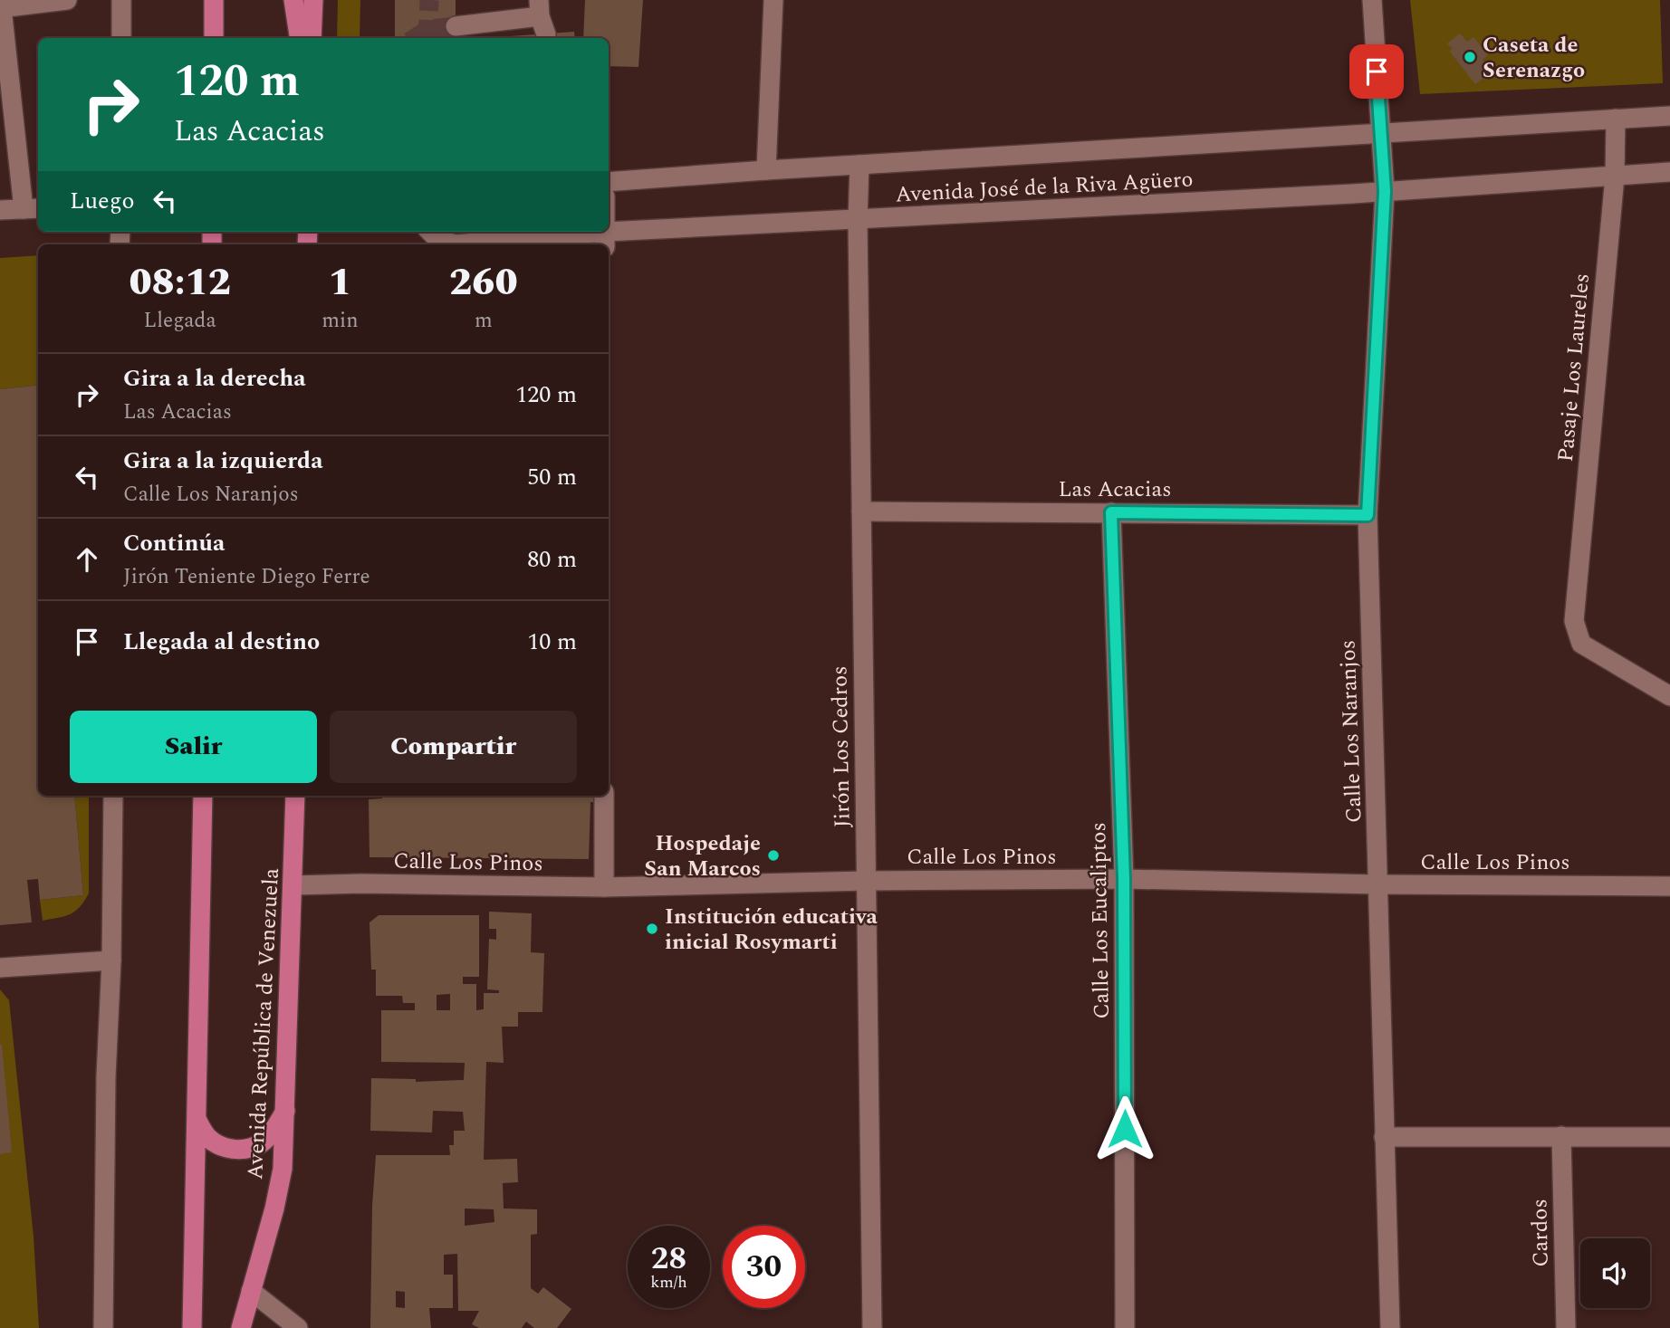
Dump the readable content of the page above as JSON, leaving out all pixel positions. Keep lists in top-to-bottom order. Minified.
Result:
{"streets":{"main road":["Avenida República de Venezuela"],"street":["Avenida José de la Riva Agüero","Pasaje Los Laureles","Las Acacias","Calle Los Naranjos","Jirón Los Cedros","Calle Los Pinos","Calle Los Eucaliptos","Cardos"]},"crossings":[["Avenida José de la Riva Agüero","Pasaje Los Laureles"],["Avenida José de la Riva Agüero","Calle Los Naranjos"],["Avenida José de la Riva Agüero","Jirón Los Cedros"],["Las Acacias","Calle Los Naranjos"],["Las Acacias","Jirón Los Cedros"],["Las Acacias","Calle Los Eucaliptos"],["Calle Los Naranjos","Calle Los Pinos"],["Jirón Los Cedros","Calle Los Pinos"],["Calle Los Pinos","Calle Los Eucaliptos"],["Calle Los Pinos","Avenida República de Venezuela"]],"places":["Caseta de Serenazgo","Hospedaje San Marcos","Institución educativa inicial Rosymarti"],"page":{"turn":["120 m","Las Acacias"],"then":"Luego","eta":["08:12","Llegada","1","min","260","m"],"list":[{"name":"Gira a la derecha","note":"Las Acacias","value":"120 m"},{"name":"Gira a la izquierda","note":"Calle Los Naranjos","value":"50 m"},{"name":"Continúa","note":"Jirón Teniente Diego Ferre","value":"80 m"},{"name":"Llegada al destino","value":"10 m"}],"buttons":["Salir","Compartir"],"speed":"28 km/h","limit":"30"}}
